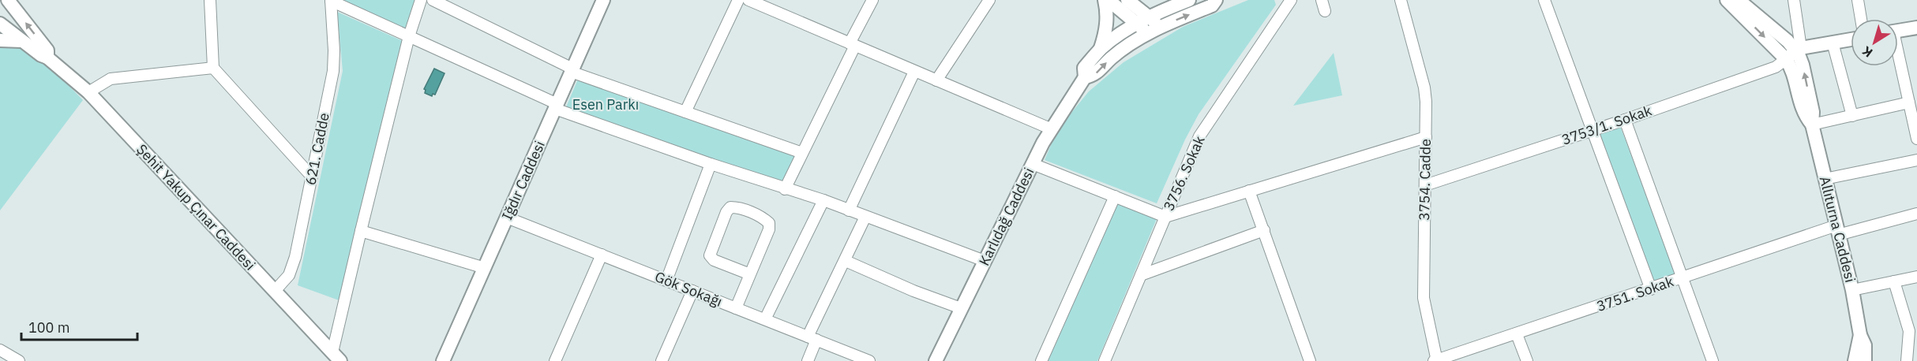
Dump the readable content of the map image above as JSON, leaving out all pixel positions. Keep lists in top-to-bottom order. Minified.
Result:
{"streets":{"main road":["Iğdır Caddesi","Şehit Yakup Çınar Caddesi","Karlıdağ Caddesi","Allıturna Caddesi"],"street":["3753/1. Sokak","621. Cadde","3756. Sokak","3754. Cadde","Gök Sokağı","3751. Sokak"]},"crossings":[["3753/1. Sokak","3754. Cadde"],["3753/1. Sokak","Allıturna Caddesi"],["621. Cadde","Şehit Yakup Çınar Caddesi"],["3754. Cadde","3751. Sokak"],["Iğdır Caddesi","Gök Sokağı"],["Allıturna Caddesi","3751. Sokak"]],"parks":["Esen Parkı"],"scale_bar":"100 m","north":"bottom left"}
